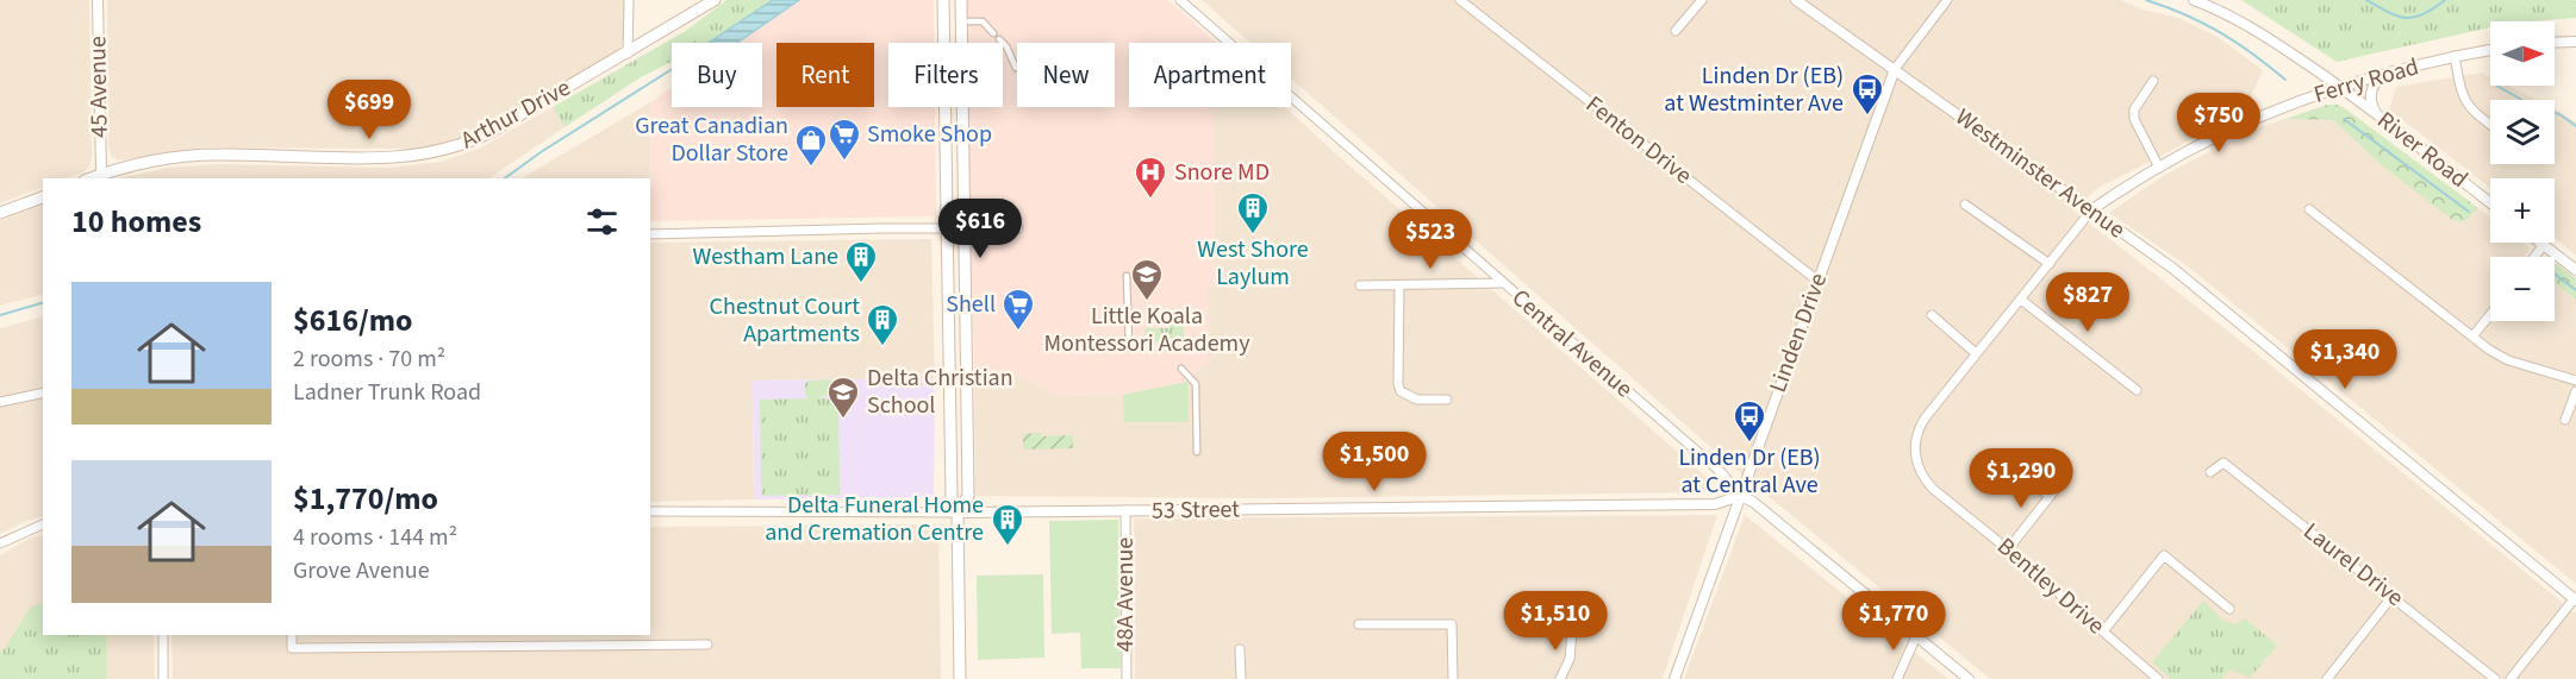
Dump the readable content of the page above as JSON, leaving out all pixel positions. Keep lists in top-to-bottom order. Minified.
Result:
{"streets":{"main road":["Arthur Drive"],"street":["Ferry Road","45 Avenue","Fenton Drive","River Road","Westminster Avenue","Linden Drive","Central Avenue","53 Street","Laurel Drive","Bentley Drive","48A Avenue"]},"crossings":[["Ferry Road","River Road"],["Ferry Road","Westminster Avenue"],["Ferry Road","Bentley Drive"],["45 Avenue","Arthur Drive"],["Fenton Drive","Linden Drive"],["Westminster Avenue","Linden Drive"],["Westminster Avenue","Bentley Drive"],["Linden Drive","Central Avenue"],["Linden Drive","53 Street"],["Central Avenue","53 Street"],["53 Street","48A Avenue"]],"places":{"bus stop":["Linden Dr (EB) at Westminter Ave","Linden Dr (EB) at Central Ave"],"supermarket":["Smoke Shop","Shell"],"shop":["Great Canadian Dollar Store"],"hospital":["Snore MD"],"building":["West Shore Laylum","Westham Lane","Chestnut Court Apartments","Delta Funeral Home and Cremation Centre"],"school or university":["Little Koala Montessori Academy","Delta Christian School"]},"north":"right","page":{"map_buttons":["+","−"],"chip":["Buy","Rent","Filters","New","Apartment"],"price":["$699","$750","$616","$523","$827","$1,340","$1,500","$1,290","$1,510","$1,770"],"heading":"10 homes","list":[{"name":"$616/mo","note":"2 rooms · 70 m² · Ladner Trunk Road"},{"name":"$1,770/mo","note":"4 rooms · 144 m² · Grove Avenue"}]}}
